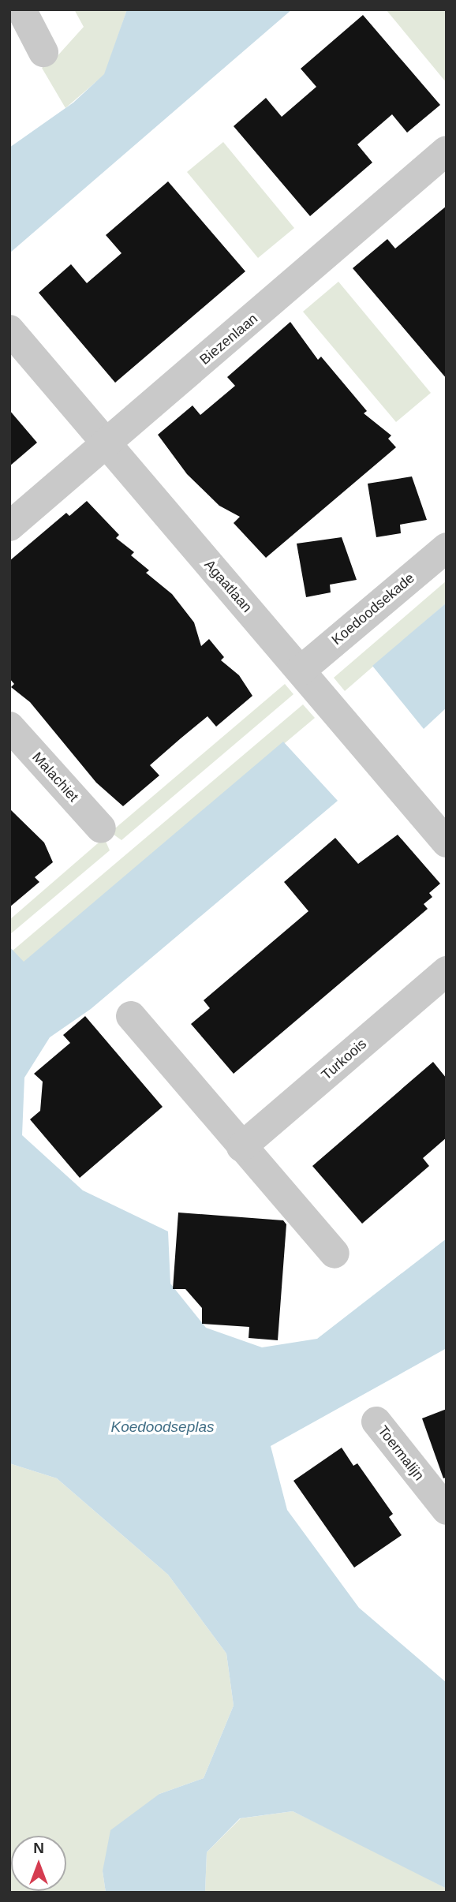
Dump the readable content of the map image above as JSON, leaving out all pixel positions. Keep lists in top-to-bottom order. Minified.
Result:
{"streets":{"street":["Biezenlaan","Agaatlaan","Koedoodsekade","Malachiet","Turkoois","Toermalijn"]},"crossings":[["Biezenlaan","Agaatlaan"],["Agaatlaan","Koedoodsekade"]],"water":["Koedoodseplas"],"north":"top"}
